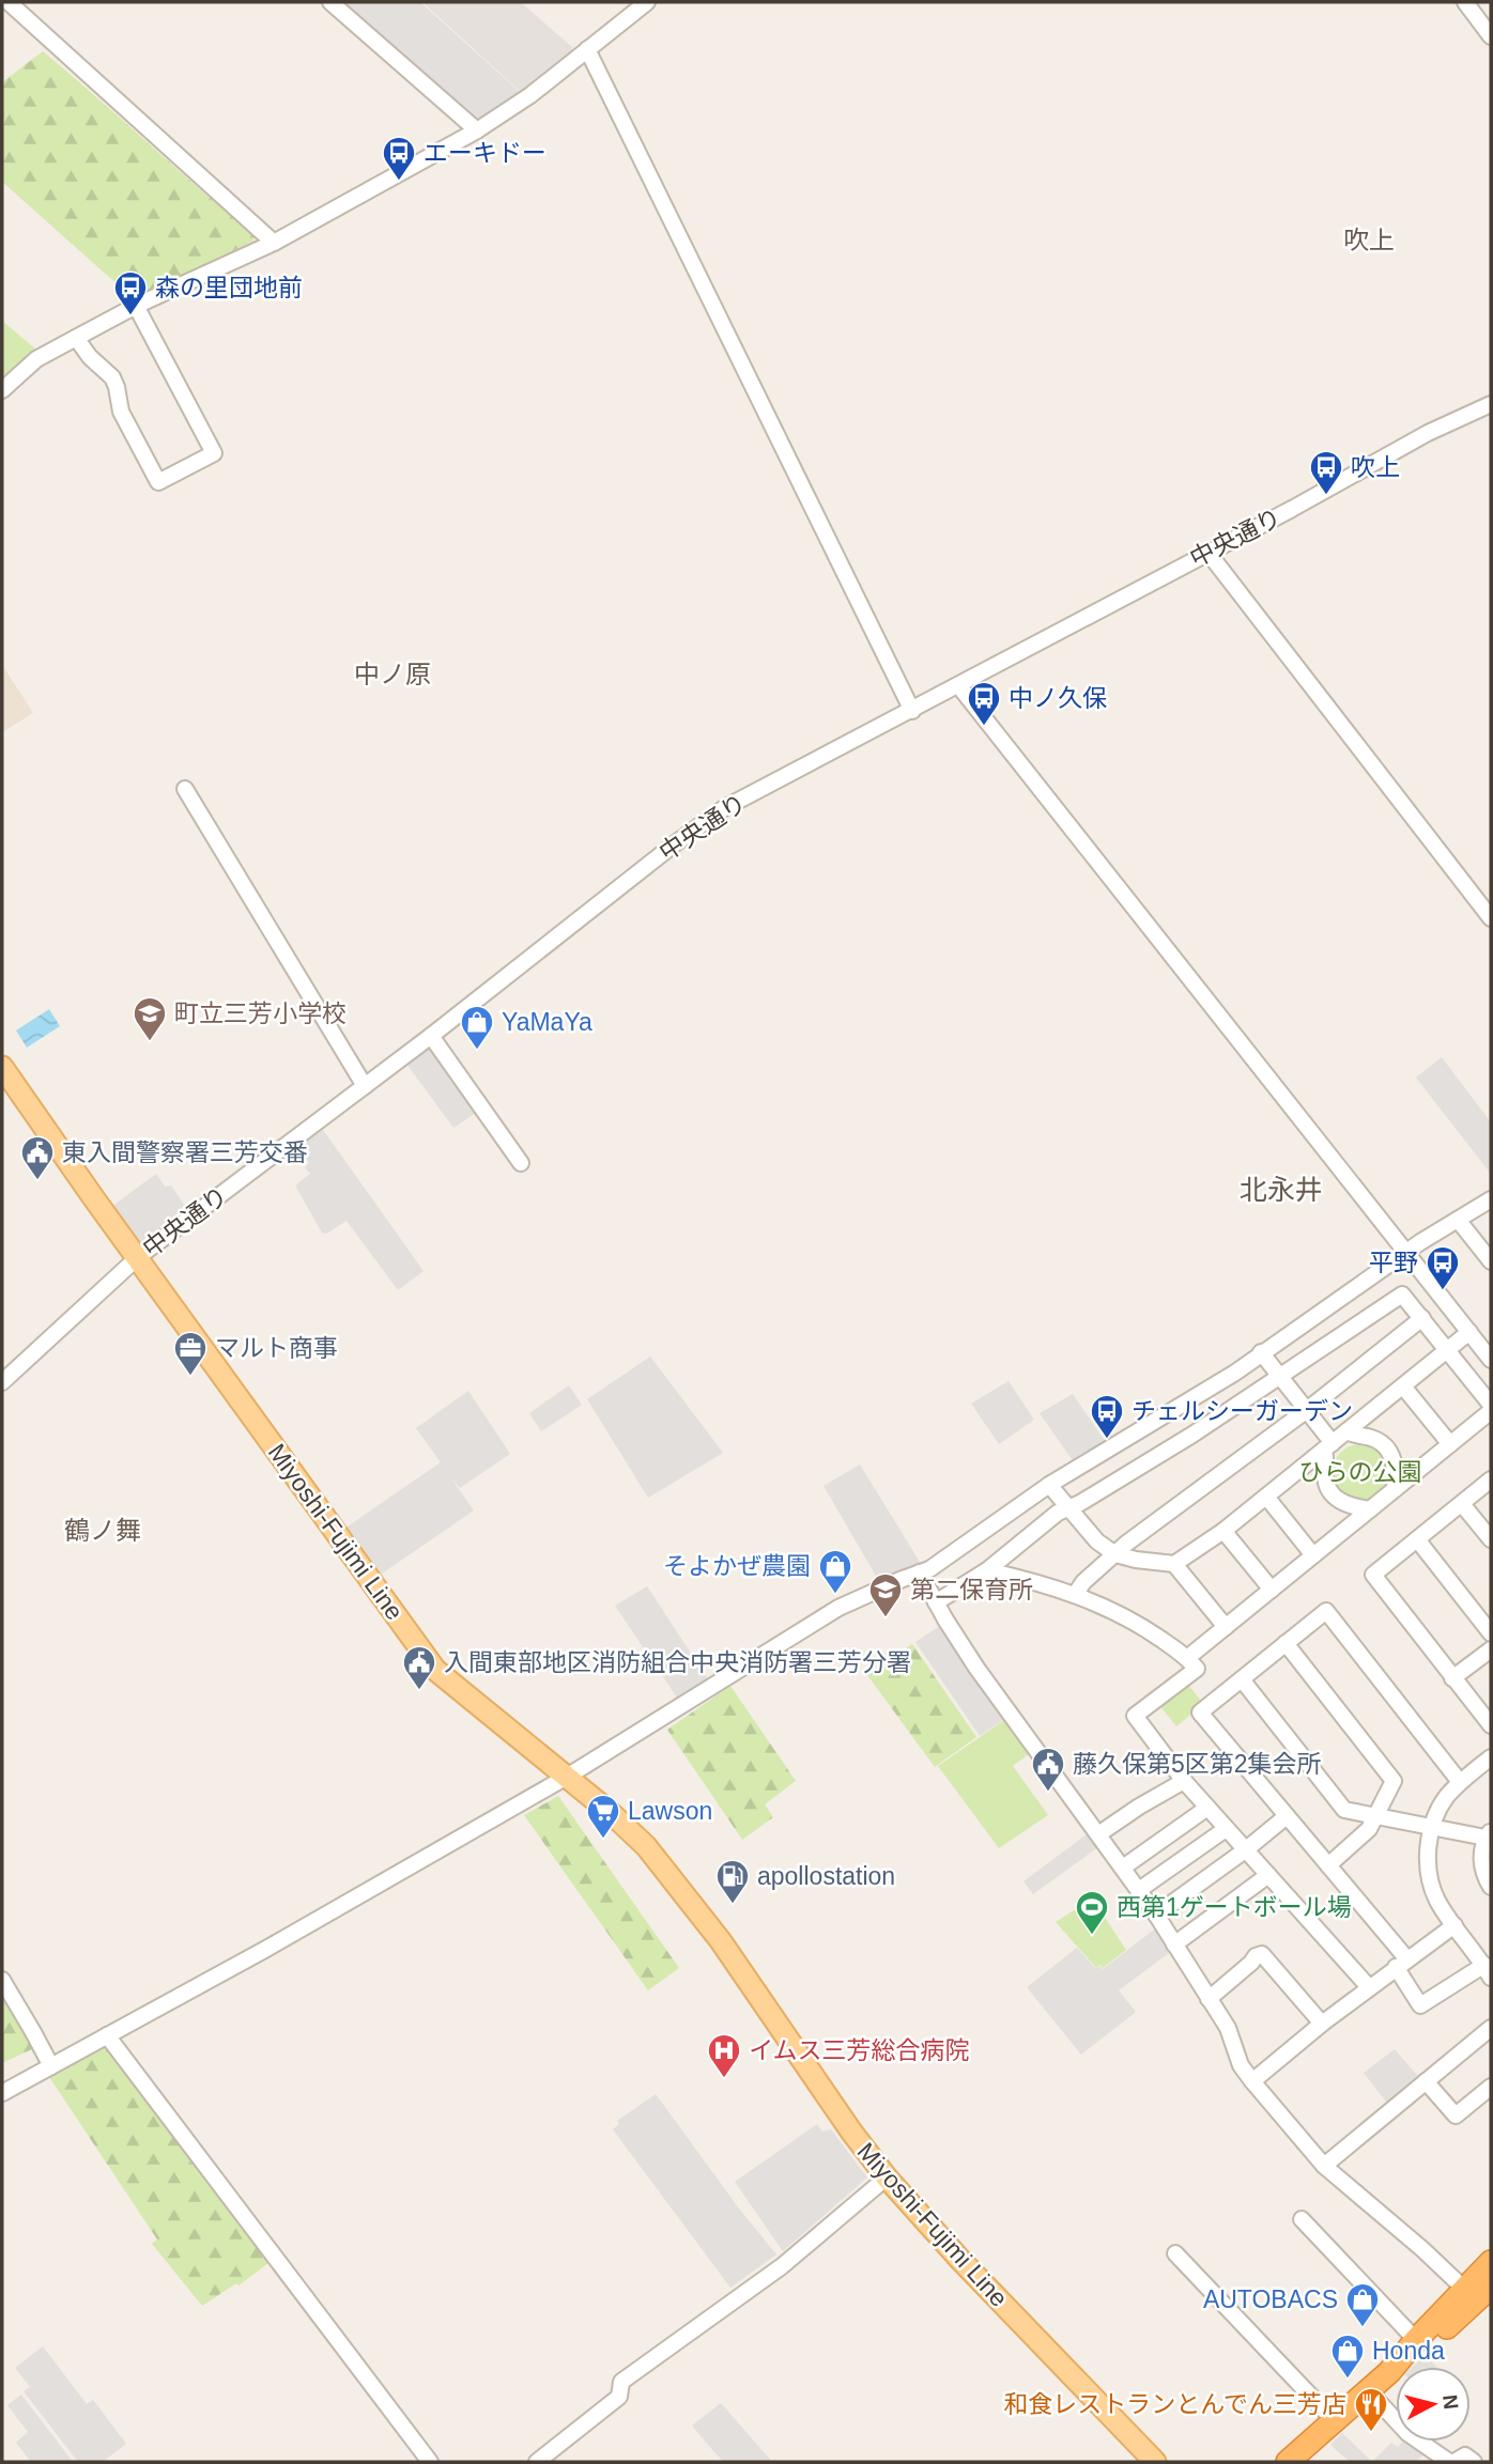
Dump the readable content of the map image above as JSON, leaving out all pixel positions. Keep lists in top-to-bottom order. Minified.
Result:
{"streets":{"main road":["Miyoshi-Fujimi Line"],"street":["中央通り"]},"crossings":[["中央通り","Miyoshi-Fujimi Line"]],"districts":["吹上","中ノ原","北永井","鶴ノ舞"],"parks":["ひらの公園"],"places":{"bus stop":["エーキドー","森の里団地前","吹上","中ノ久保","平野","チェルシーガーデン"],"school or university":["町立三芳小学校","第二保育所"],"shop":["YaMaYa","そよかぜ農園","AUTOBACS","Honda"],"public building":["東入間警察署三芳交番","入間東部地区消防組合中央消防署三芳分署","藤久保第5区第2集会所"],"office":["マルト商事"],"supermarket":["Lawson"],"fuel station":["apollostation"],"sports":["西第1ゲートボール場"],"hospital":["イムス三芳総合病院"],"restaurant":["和食レストランとんでん三芳店"]},"north":"right"}
